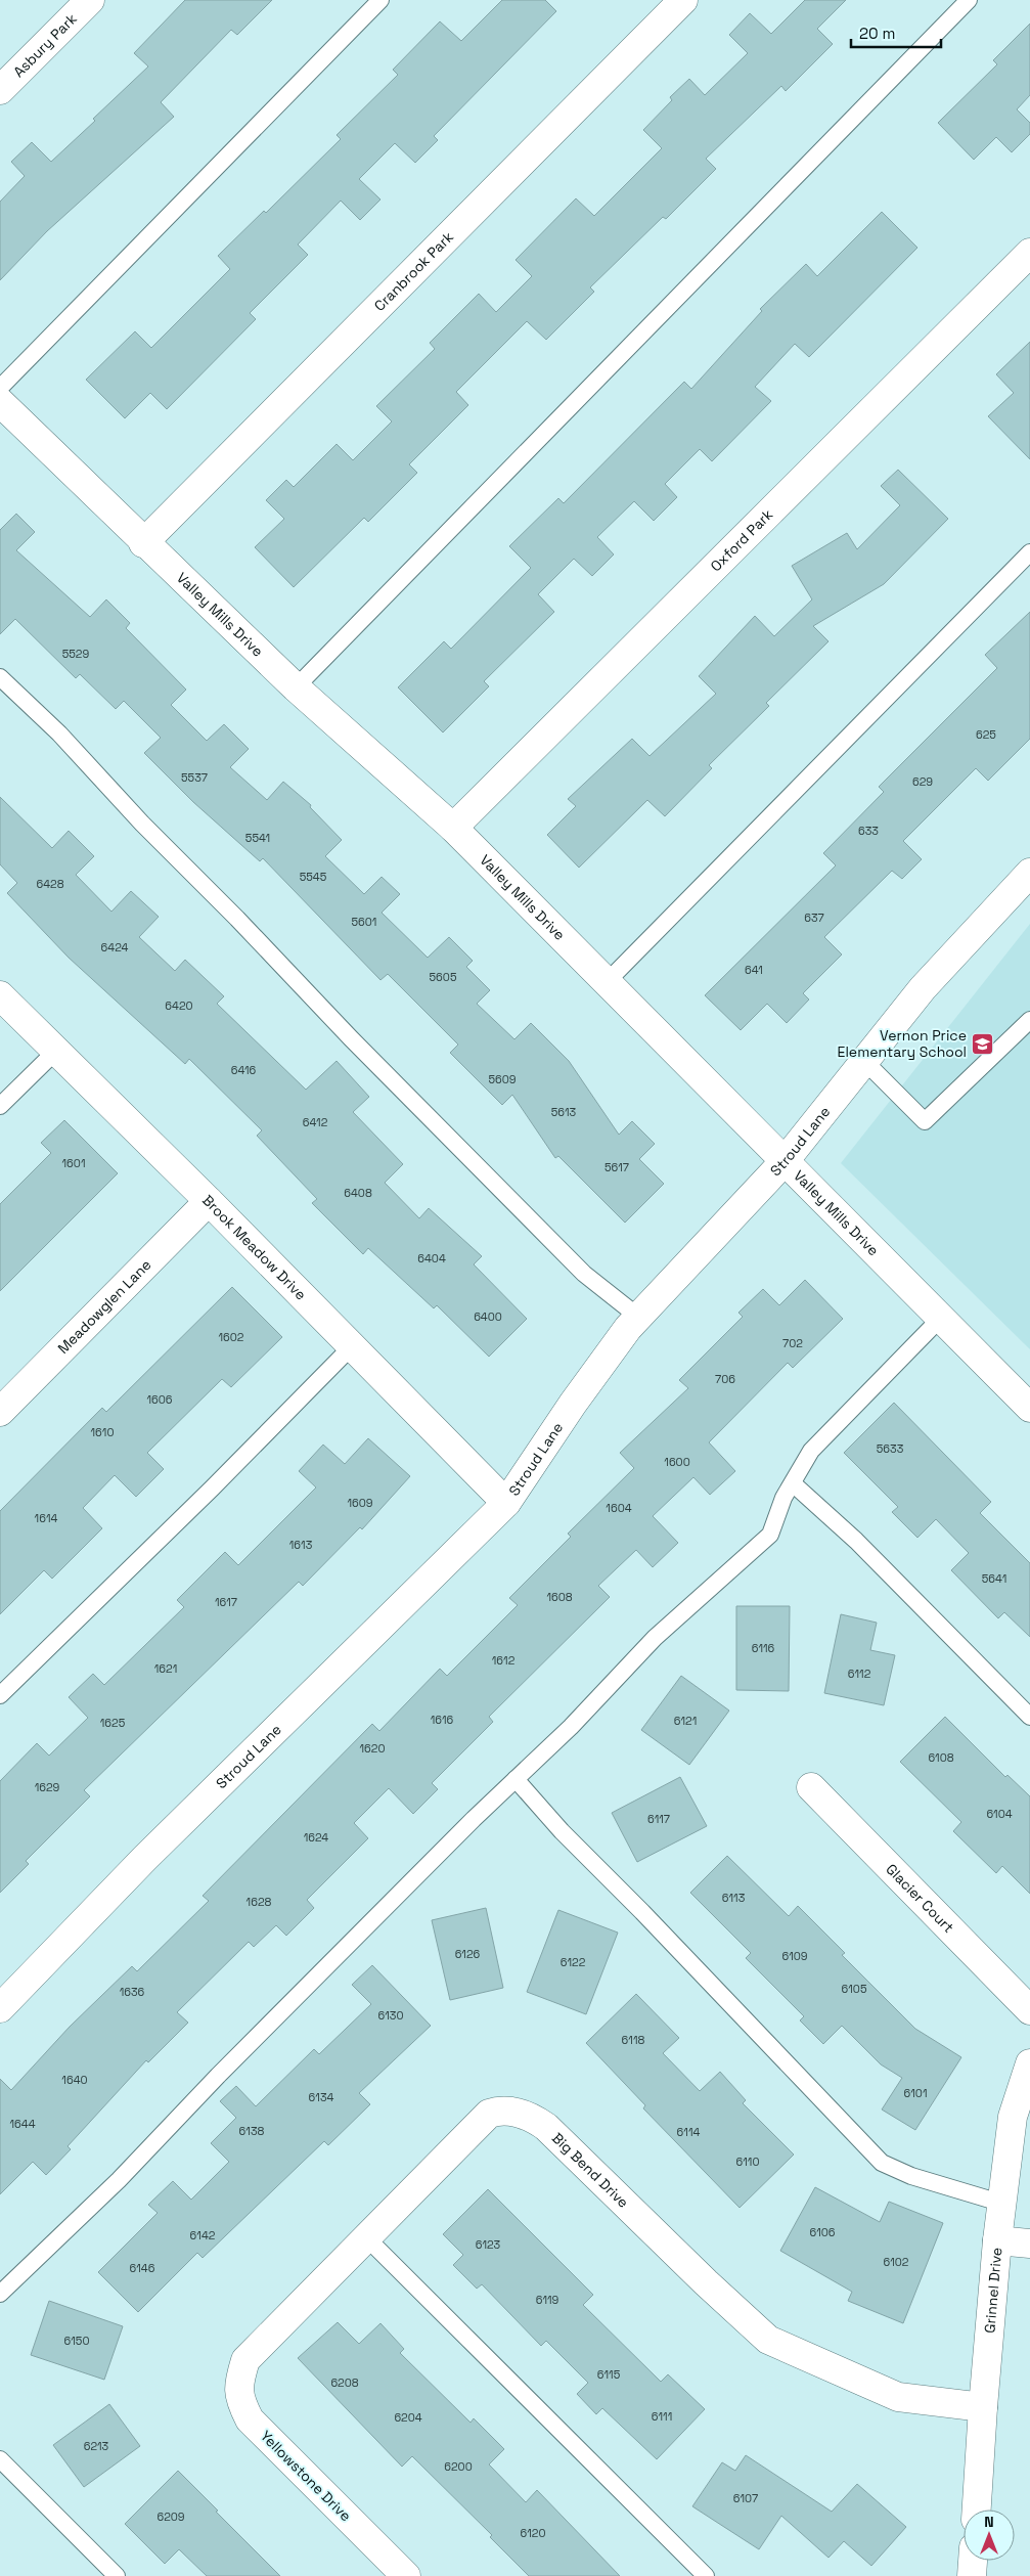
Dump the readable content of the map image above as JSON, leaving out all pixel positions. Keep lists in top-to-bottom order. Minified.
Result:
{"streets":{"street":["Asbury Park","Cranbrook Park","Oxford Park","Valley Mills Drive","Stroud Lane","Brook Meadow Drive","Meadowglen Lane","Glacier Court","Big Bend Drive","Grinnel Drive","Yellowstone Drive"]},"crossings":[["Cranbrook Park","Valley Mills Drive"],["Oxford Park","Valley Mills Drive"],["Valley Mills Drive","Stroud Lane"],["Stroud Lane","Brook Meadow Drive"],["Brook Meadow Drive","Meadowglen Lane"],["Big Bend Drive","Grinnel Drive"],["Big Bend Drive","Yellowstone Drive"]],"places":{"school or university":["Vernon Price Elementary School"]},"house_numbers":["5529","625","5537","629","633","5541","5545","6428","637","5601","6424","641","5605","6420","6416","5609","5613","6412","1601","5617","6408","6404","6400","1602","702","706","1606","1610","5633","1600","1609","1604","1614","1613","5641","1608","1617","6116","1612","1621","6112","1616","6121","1625","1620","6108","1629","6104","6117","1624","6113","1628","6126","6109","6122","6105","1636","6130","6118","1640","6101","6134","1644","6138","6114","6110","6106","6142","6123","6102","6146","6119","6150","6115","6208","6111","6204","6213","6200","6107","6209","6120"],"scale_bar":"20 m","north":"top"}
